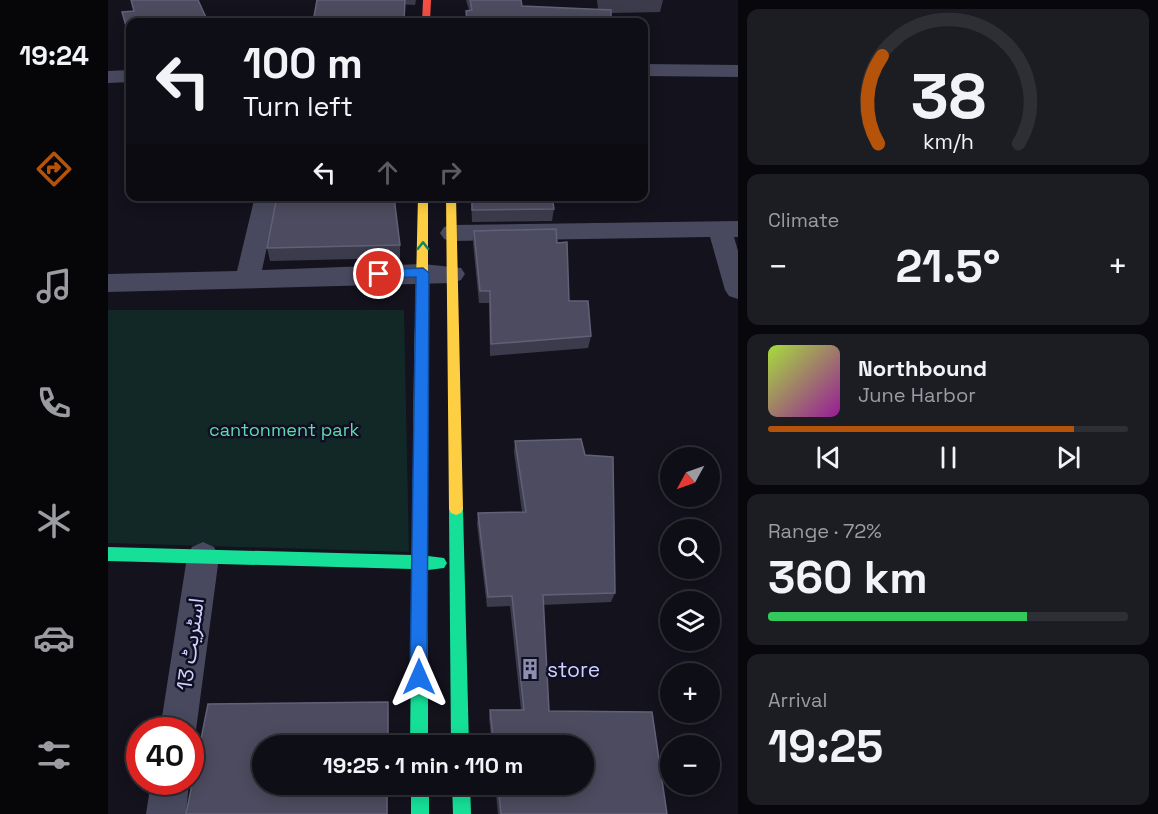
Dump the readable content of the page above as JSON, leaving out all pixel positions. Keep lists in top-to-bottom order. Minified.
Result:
{"streets":{"street":["اسٹریٹ 13"]},"parks":["cantonment park"],"places":{"building":["store"]},"north":"bottom left","page":{"tabs":"19:24","turn":["100 m","Turn left"],"tile":["Climate",["Range · 72%","360 km"],["Arrival","19:25"]],"heat":["−","21.5°","+"],"song":["Northbound","June Harbor"],"map_buttons":["+","−"],"limit":"40","trip":"19:25 · 1 min · 110 m","gauge":["38","km/h"]}}
